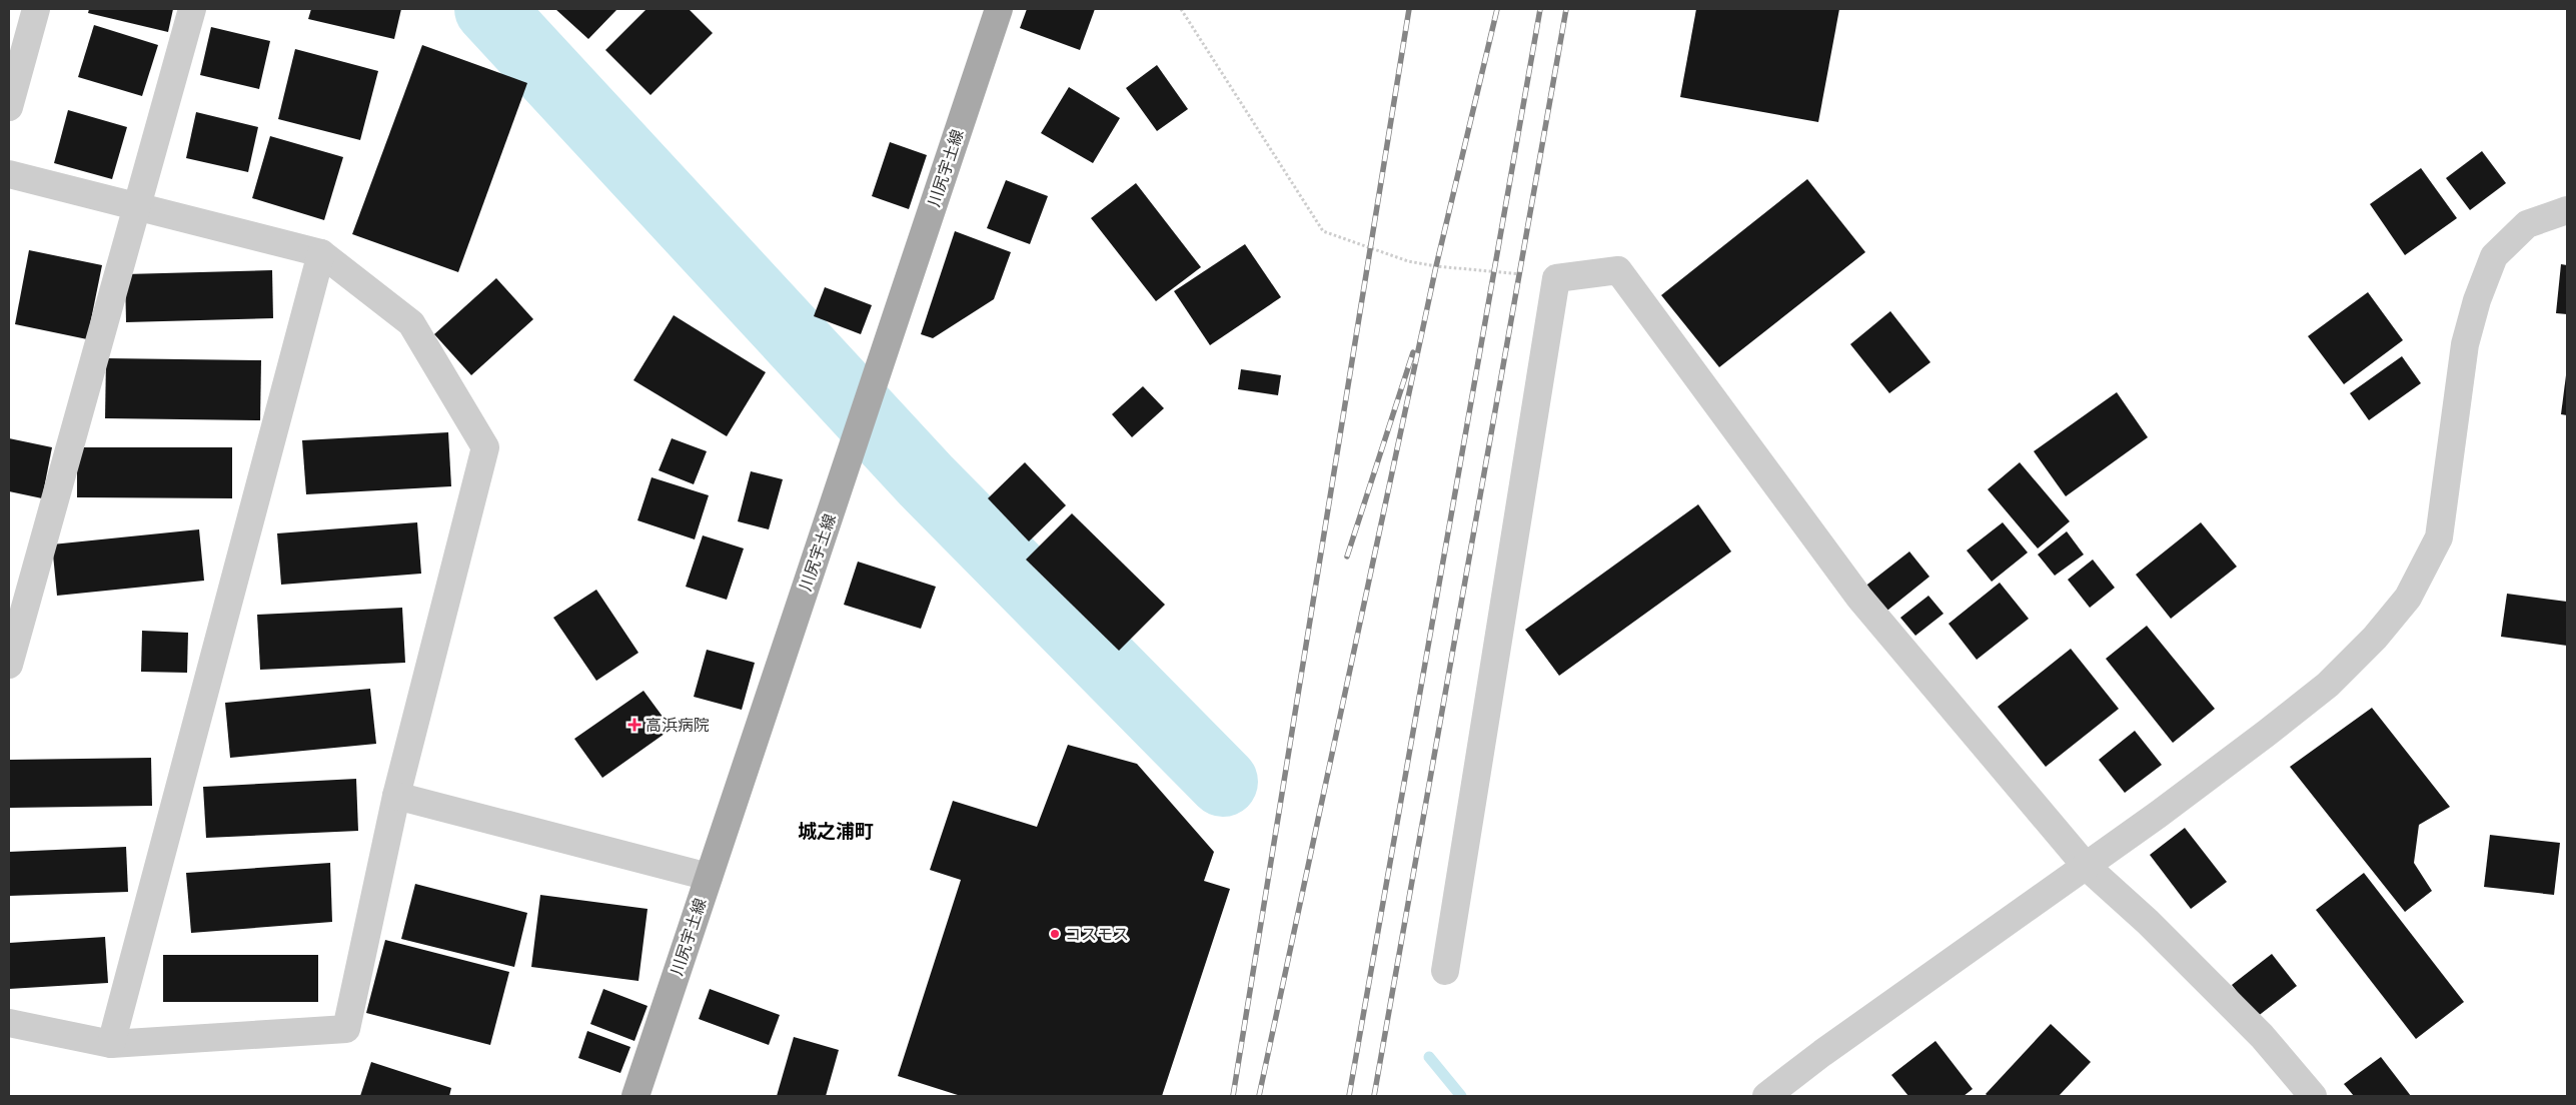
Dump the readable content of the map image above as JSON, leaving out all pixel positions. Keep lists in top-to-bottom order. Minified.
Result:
{"streets":{"main road":["川尻宇土線"]},"districts":["城之浦町"],"places":{"health":["高浜病院"],"other":["コスモス"]}}
